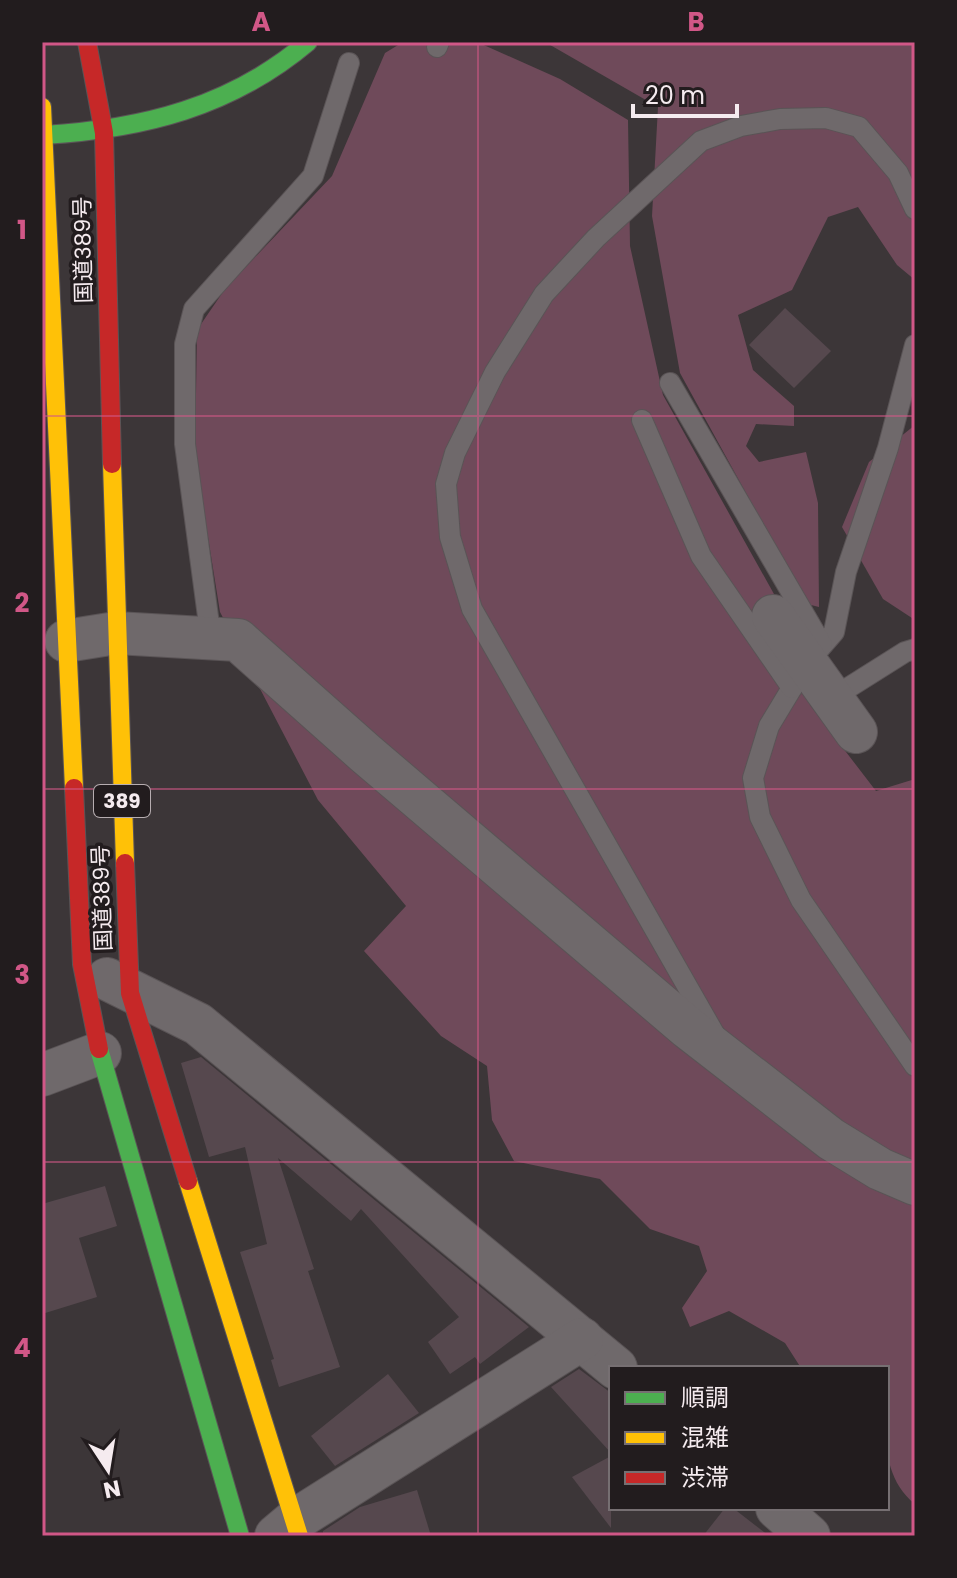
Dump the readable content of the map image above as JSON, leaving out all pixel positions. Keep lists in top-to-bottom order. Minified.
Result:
{"streets":{"main road":["国道389号","389"]},"legend":["順調","混雑","渋滞"],"scale_bar":"20 m","north":"bottom","grid":{"columns":["A","B"],"rows":["1","2","3","4"]}}
